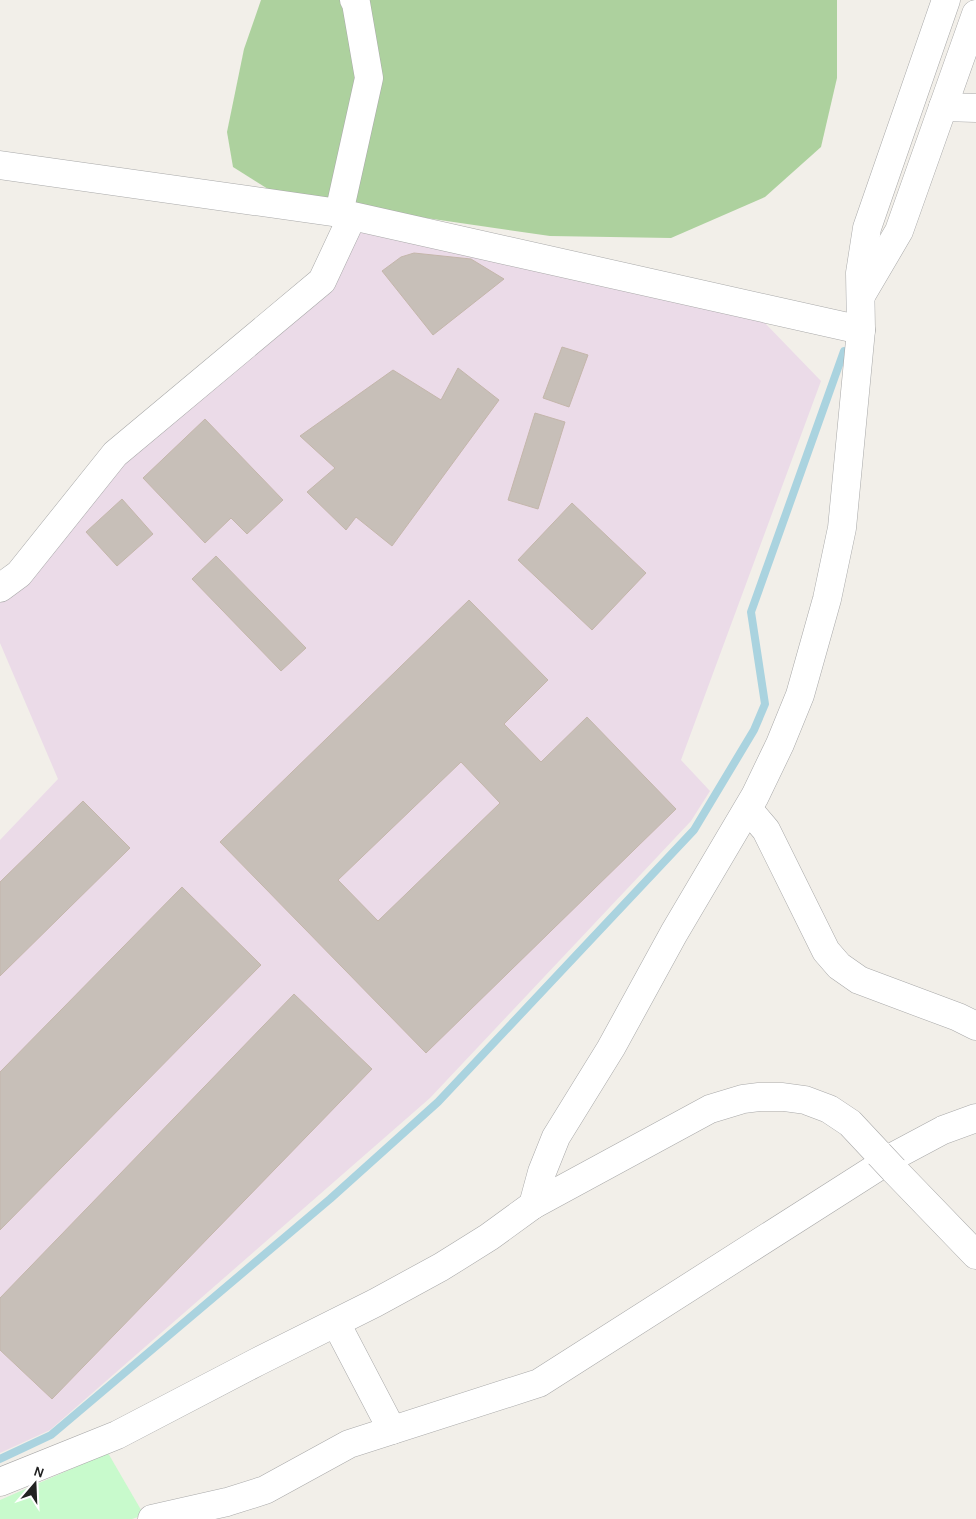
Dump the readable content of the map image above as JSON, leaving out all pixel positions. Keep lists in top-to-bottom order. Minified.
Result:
{"north":"top"}
